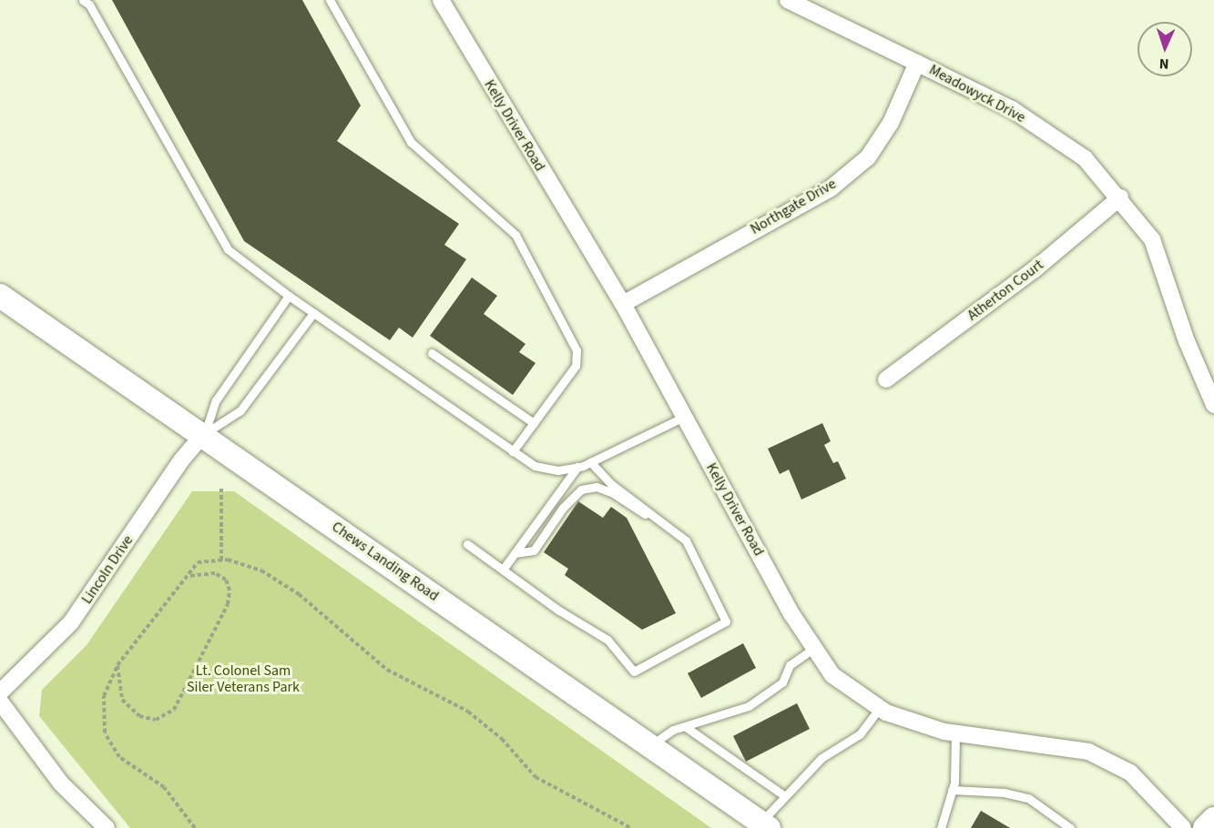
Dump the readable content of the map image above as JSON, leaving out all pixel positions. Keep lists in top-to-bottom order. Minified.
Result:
{"streets":{"main road":["Chews Landing Road"],"street":["Meadowyck Drive","Kelly Driver Road","Northgate Drive","Atherton Court","Lincoln Drive"]},"crossings":[["Meadowyck Drive","Northgate Drive"],["Meadowyck Drive","Atherton Court"],["Kelly Driver Road","Northgate Drive"],["Chews Landing Road","Lincoln Drive"]],"parks":["Lt. Colonel Sam Siler Veterans Park"],"north":"bottom"}
